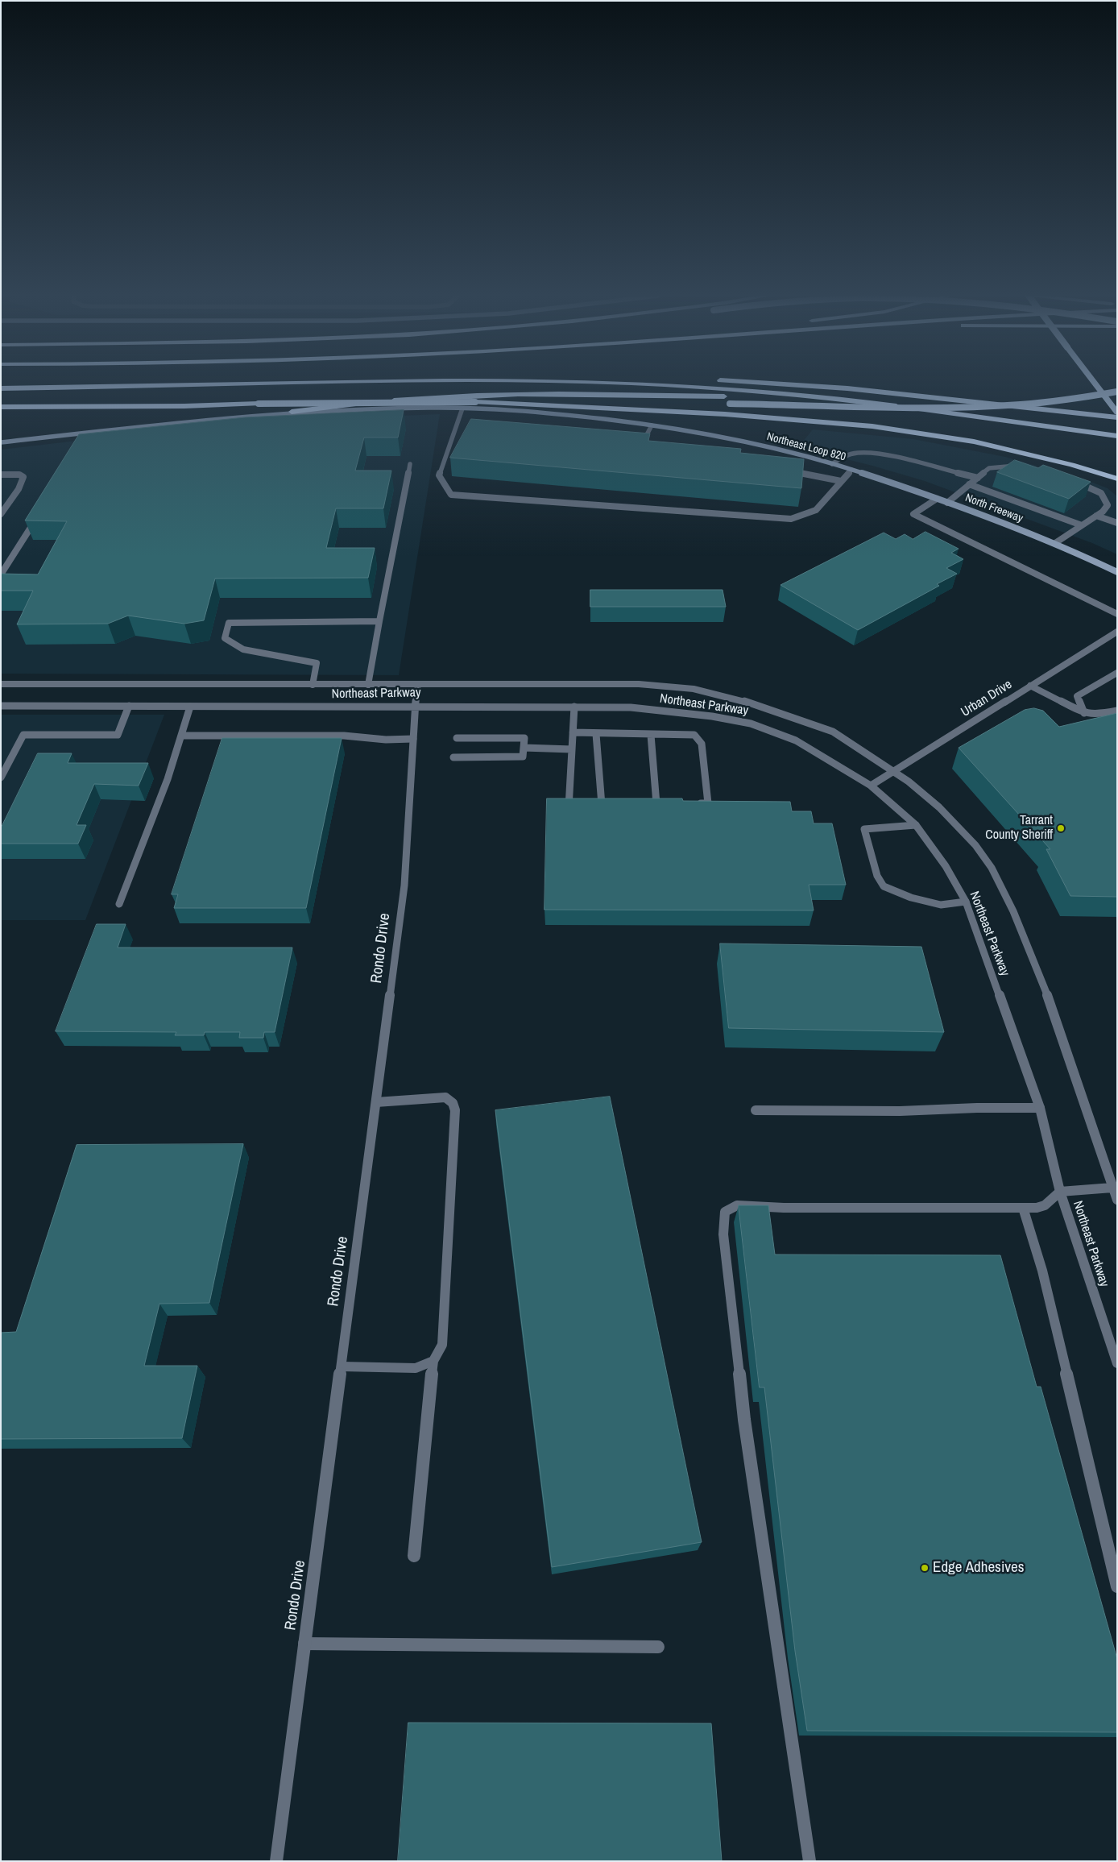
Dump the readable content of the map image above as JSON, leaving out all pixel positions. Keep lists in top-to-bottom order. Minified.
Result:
{"streets":{"main road":["Northeast Loop 820","North Freeway"],"street":["Northeast Parkway","Urban Drive","Rondo Drive"]},"crossings":[["Northeast Loop 820","North Freeway"],["Northeast Parkway","Urban Drive"],["Northeast Parkway","Rondo Drive"]],"places":["Tarrant County Sheriff","Edge Adhesives"]}
